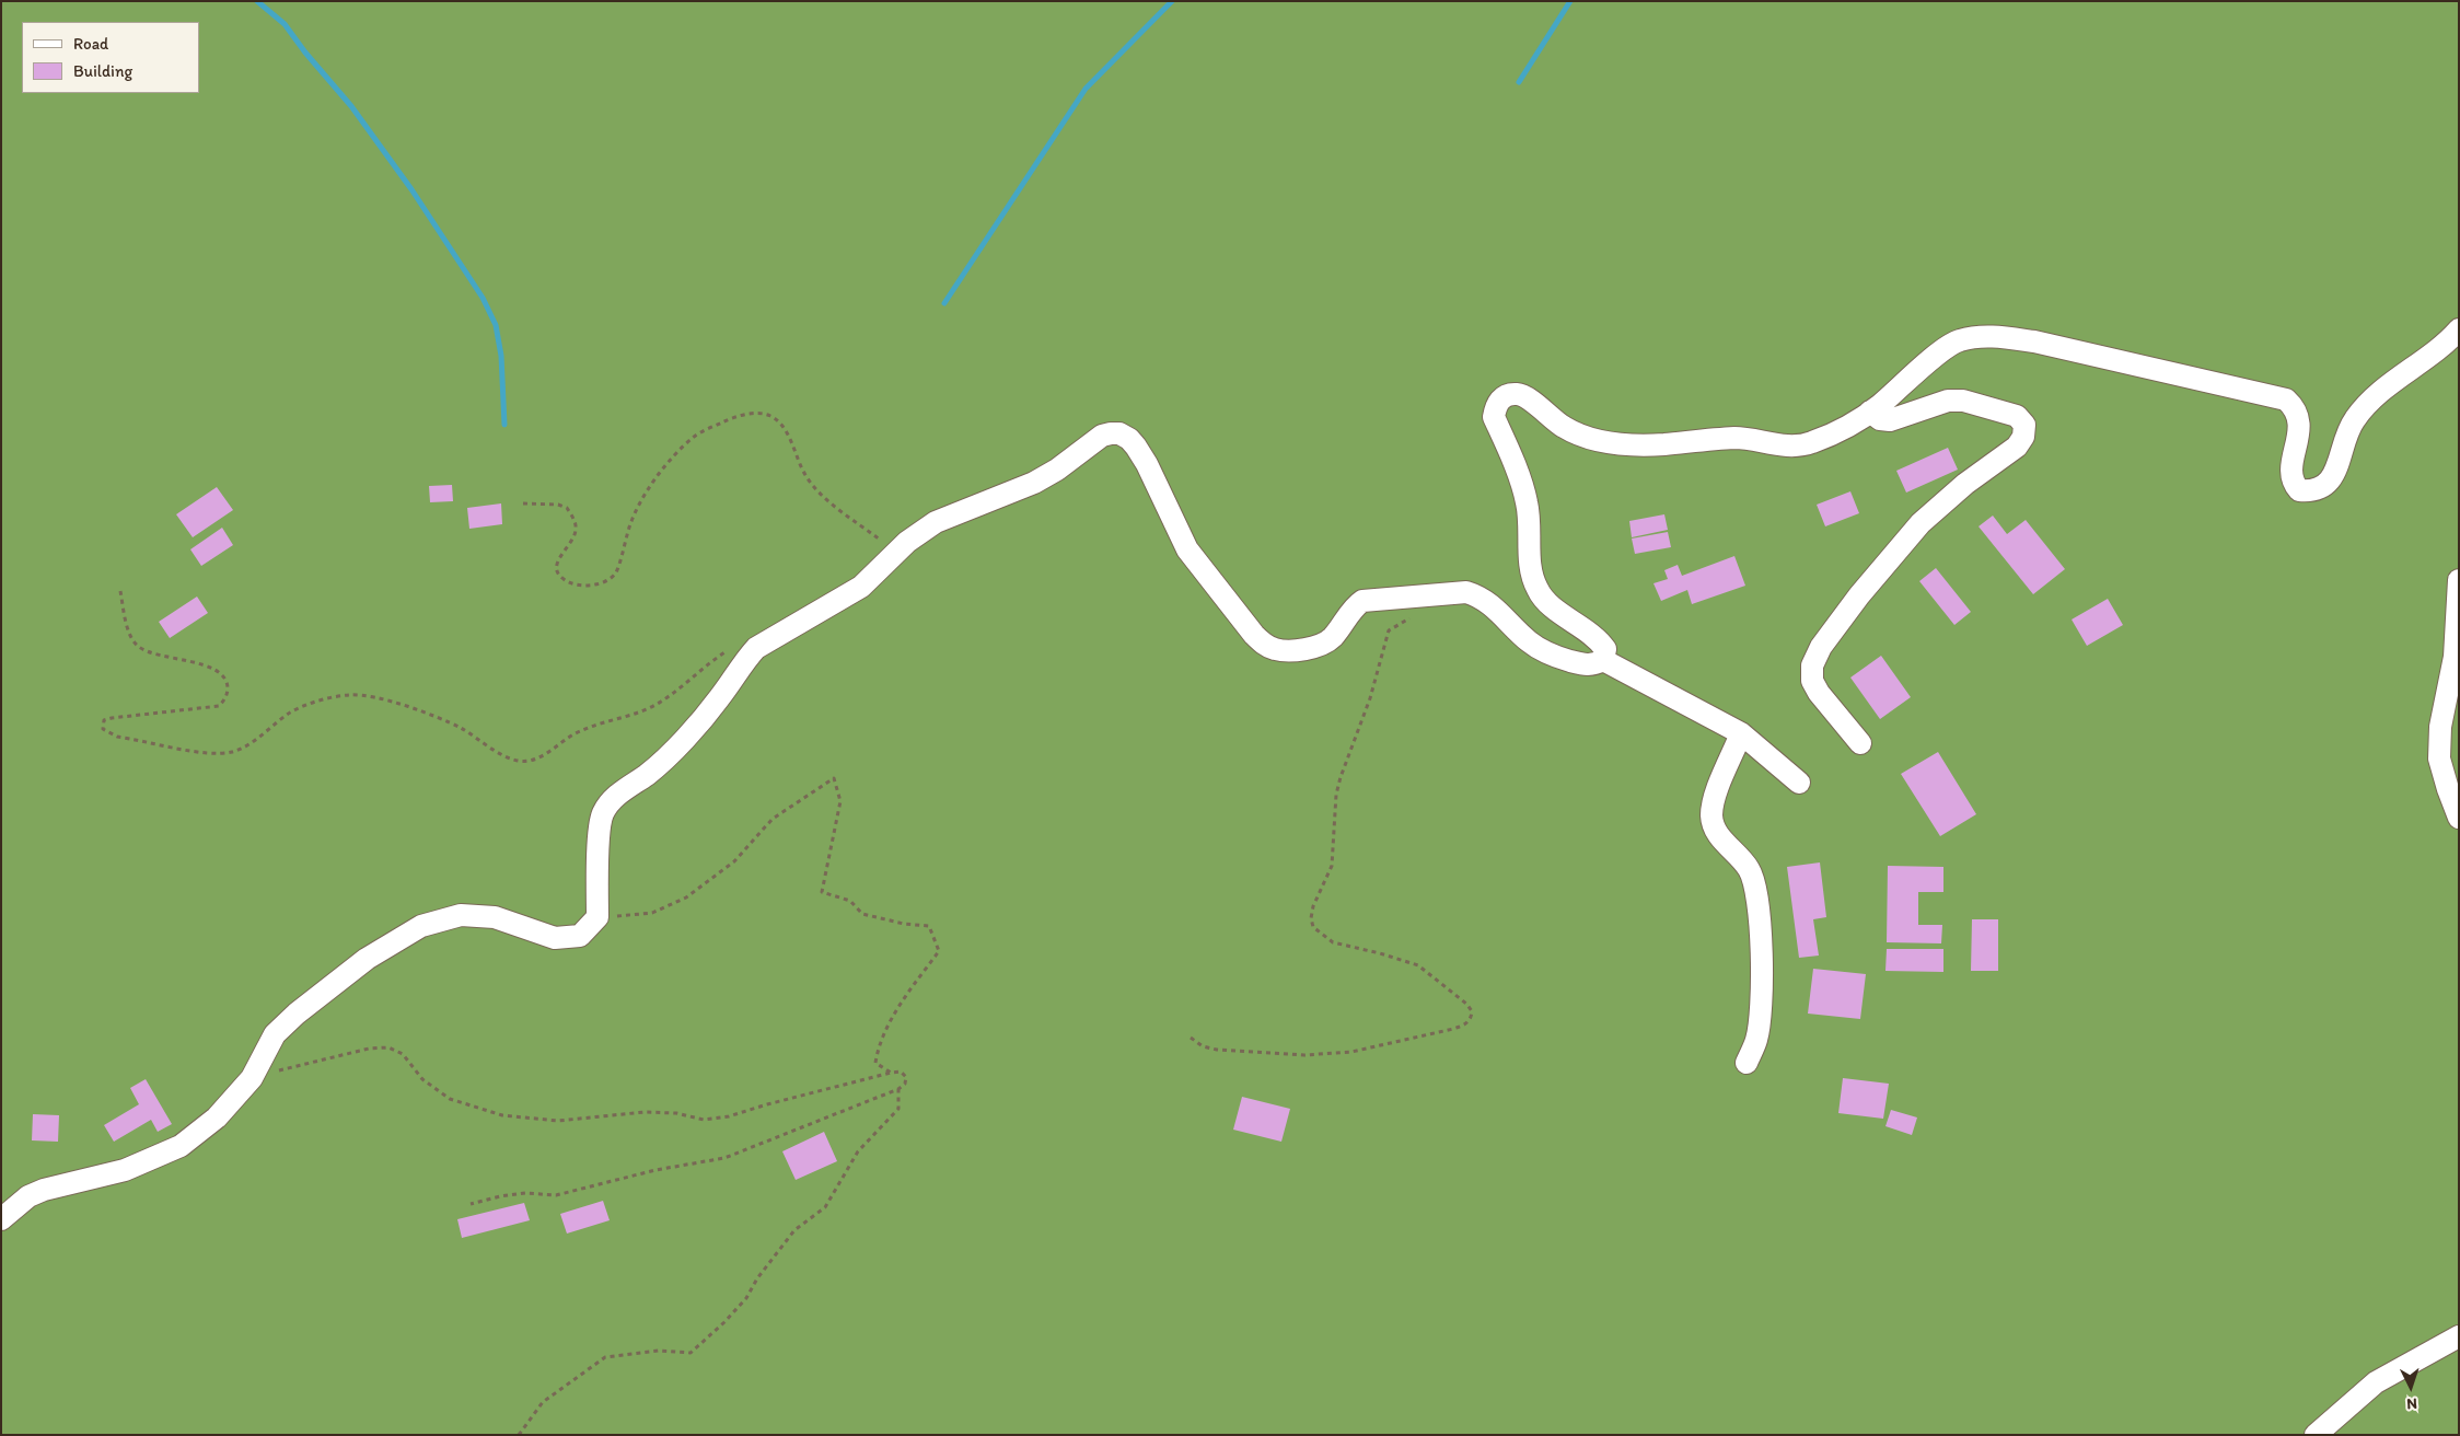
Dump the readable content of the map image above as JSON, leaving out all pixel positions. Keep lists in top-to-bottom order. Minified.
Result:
{"legend":["Road","Building"],"north":"bottom"}
